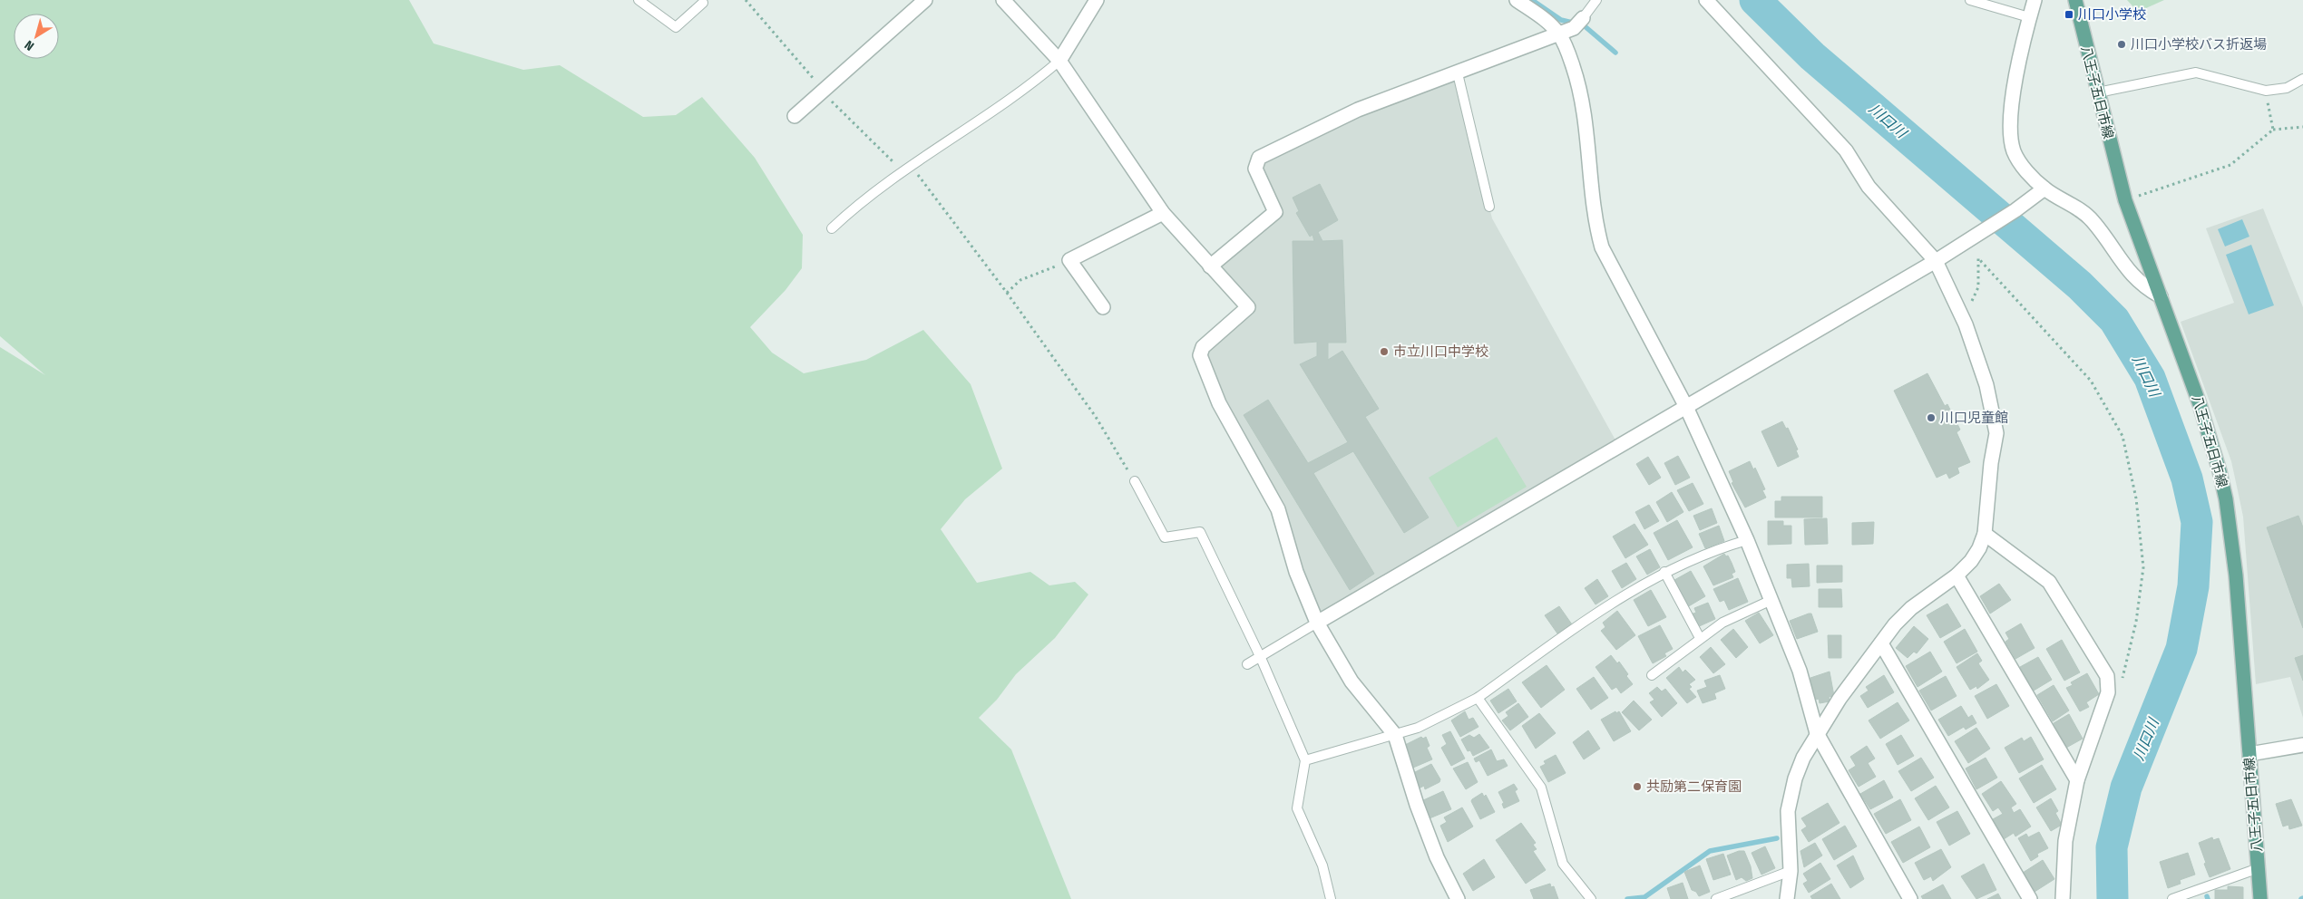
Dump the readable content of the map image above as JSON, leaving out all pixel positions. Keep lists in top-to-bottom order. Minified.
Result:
{"streets":{"main road":["八王子五日市線"]},"water":["川口川"],"places":{"transit":["川口小学校"],"other":["川口小学校バス折返場","市立川口中学校","川口児童館","共励第二保育園"]},"north":"bottom left"}
